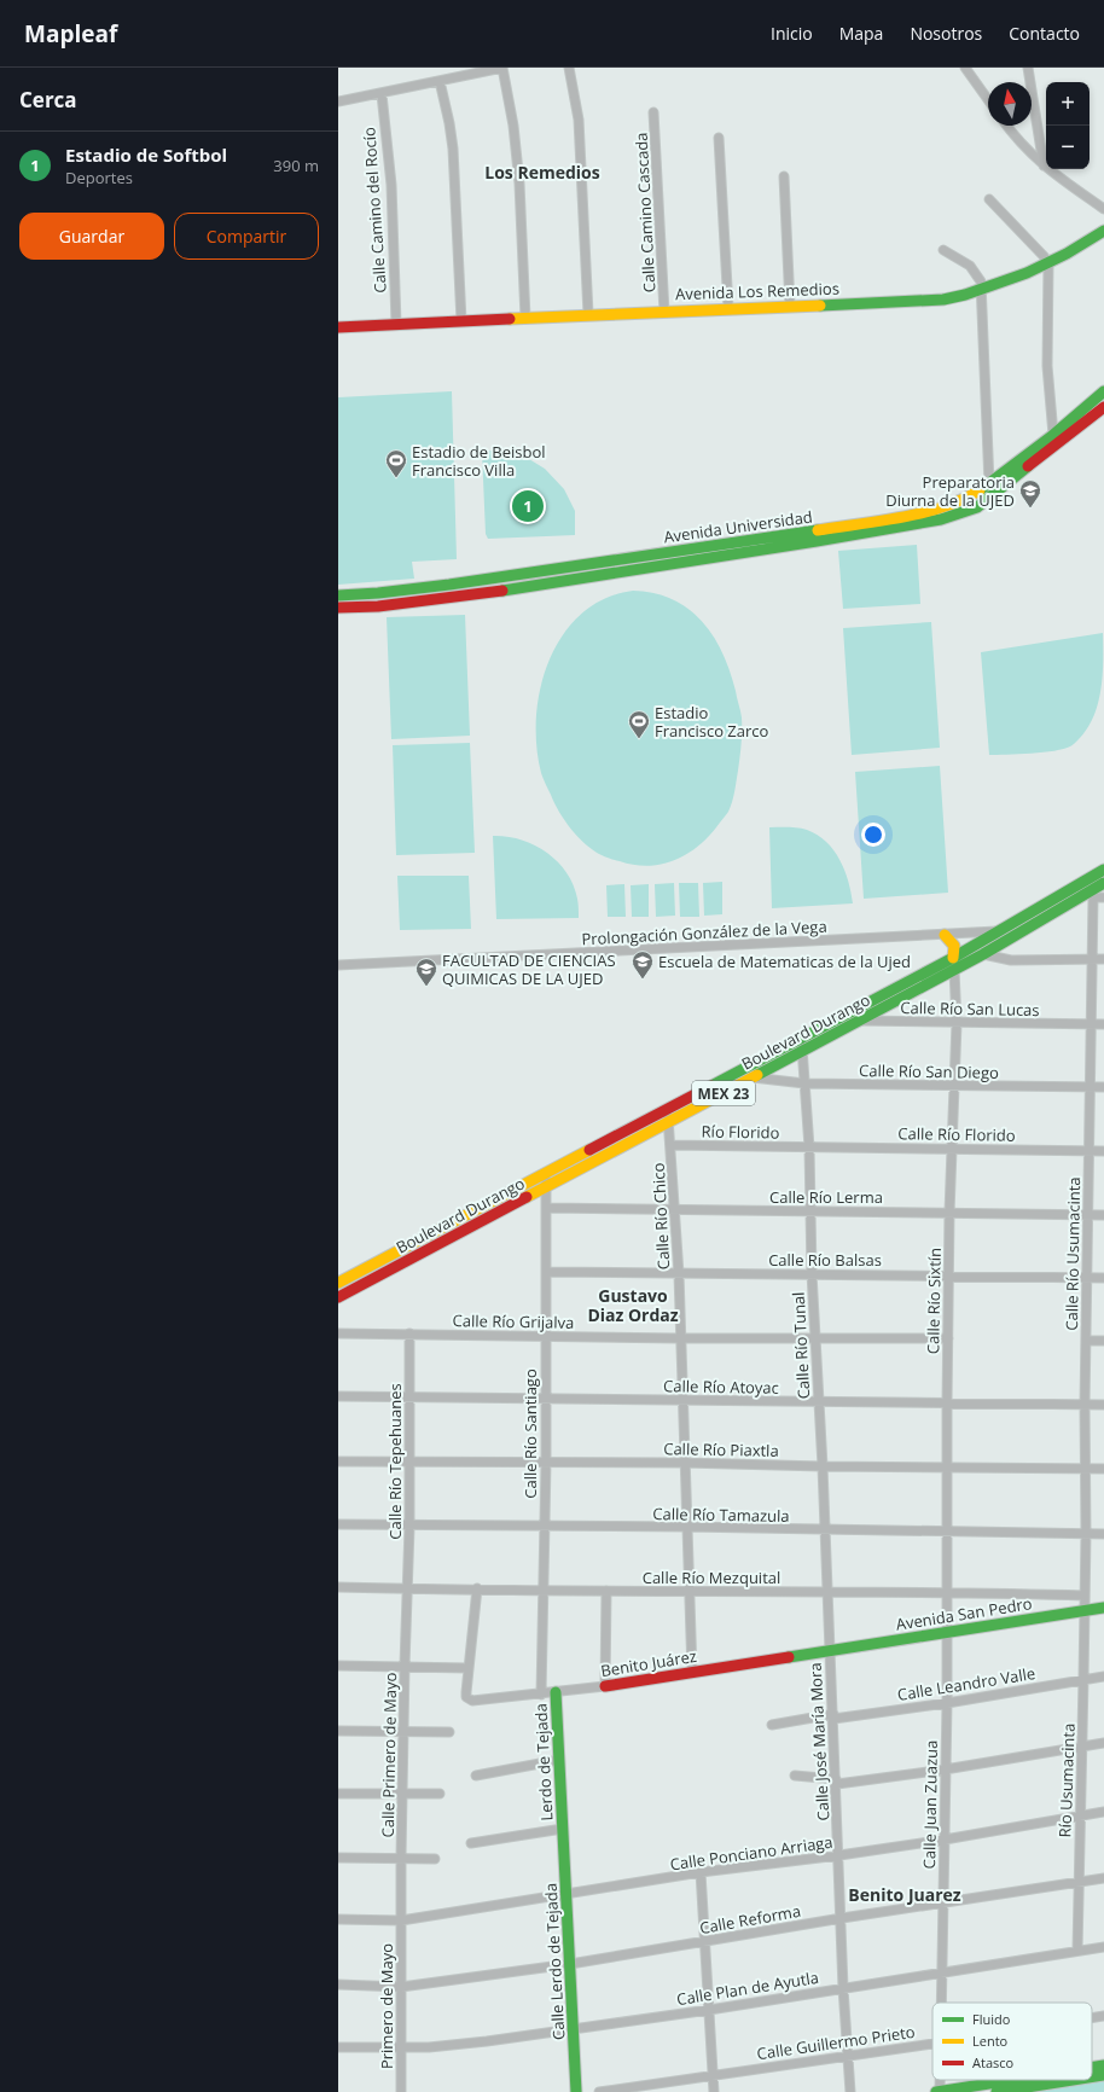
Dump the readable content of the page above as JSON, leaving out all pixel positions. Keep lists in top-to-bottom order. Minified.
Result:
{"streets":{"street":["Calle Camino del Rocío","Calle Camino Cascada","Avenida Los Remedios","Avenida Universidad","Prolongación González de la Vega","Calle Río San Lucas","Boulevard Durango","Calle Río San Diego","MEX 23","Río Florido","Calle Río Florido","Calle Río Lerma","Calle Río Chico","Calle Río Usumacinta","Calle Río Balsas","Calle Río Sixtín","Calle Río Grijalva","Calle Río Tunal","Calle Río Atoyac","Calle Río Santiago","Calle Río Piaxtla","Calle Río Tepehuanes","Calle Río Tamazula","Calle Río Mezquital","Avenida San Pedro","Benito Juárez","Calle Leandro Valle","Calle José María Mora","Calle Primero de Mayo","Lerdo de Tejada","Río Usumacinta","Calle Juan Zuazua","Calle Ponciano Arriaga","Calle Reforma","Calle Lerdo de Tejada","Calle Plan de Ayutla","Primero de Mayo","Calle Guillermo Prieto"]},"crossings":[["Calle Camino del Rocío","Avenida Los Remedios"],["Calle Camino Cascada","Avenida Los Remedios"],["Prolongación González de la Vega","Boulevard Durango"],["Calle Río San Lucas","Boulevard Durango"],["Calle Río San Lucas","Calle Río Usumacinta"],["Calle Río San Lucas","Calle Río Sixtín"],["Boulevard Durango","Calle Río San Diego"],["Boulevard Durango","Calle Río Chico"],["Boulevard Durango","Calle Río Usumacinta"],["Boulevard Durango","Calle Río Sixtín"],["Boulevard Durango","Calle Río Tunal"],["Boulevard Durango","Calle Río Santiago"],["Calle Río San Diego","Calle Río Usumacinta"],["Calle Río San Diego","Calle Río Sixtín"],["Calle Río San Diego","Calle Río Tunal"],["Río Florido","Calle Río Florido"],["Río Florido","Calle Río Chico"],["Río Florido","Calle Río Tunal"],["Calle Río Florido","Calle Río Usumacinta"],["Calle Río Florido","Calle Río Sixtín"],["Calle Río Florido","Calle Río Tunal"],["Calle Río Lerma","Calle Río Chico"],["Calle Río Lerma","Calle Río Usumacinta"],["Calle Río Lerma","Calle Río Sixtín"],["Calle Río Lerma","Calle Río Tunal"],["Calle Río Lerma","Calle Río Santiago"],["Calle Río Chico","Calle Río Balsas"],["Calle Río Chico","Calle Río Grijalva"],["Calle Río Chico","Calle Río Atoyac"],["Calle Río Chico","Calle Río Piaxtla"],["Calle Río Chico","Calle Río Tamazula"],["Calle Río Chico","Calle Río Mezquital"],["Calle Río Chico","Benito Juárez"],["Calle Río Usumacinta","Calle Río Balsas"],["Calle Río Usumacinta","Calle Río Atoyac"],["Calle Río Usumacinta","Calle Río Piaxtla"],["Calle Río Usumacinta","Calle Río Tamazula"],["Calle Río Usumacinta","Calle Río Mezquital"],["Calle Río Usumacinta","Avenida San Pedro"],["Calle Río Usumacinta","Río Usumacinta"],["Calle Río Balsas","Calle Río Sixtín"],["Calle Río Balsas","Calle Río Tunal"],["Calle Río Balsas","Calle Río Santiago"],["Calle Río Sixtín","Calle Río Grijalva"],["Calle Río Sixtín","Calle Río Atoyac"],["Calle Río Sixtín","Calle Río Piaxtla"],["Calle Río Sixtín","Calle Río Tamazula"],["Calle Río Sixtín","Calle Río Mezquital"],["Calle Río Sixtín","Avenida San Pedro"],["Calle Río Sixtín","Calle Juan Zuazua"],["Calle Río Grijalva","Calle Río Tunal"],["Calle Río Grijalva","Calle Río Santiago"],["Calle Río Grijalva","Calle Río Tepehuanes"],["Calle Río Tunal","Calle Río Atoyac"],["Calle Río Tunal","Calle Río Piaxtla"],["Calle Río Tunal","Calle Río Tamazula"],["Calle Río Tunal","Calle Río Mezquital"],["Calle Río Tunal","Avenida San Pedro"],["Calle Río Tunal","Benito Juárez"],["Calle Río Tunal","Calle José María Mora"],["Calle Río Atoyac","Calle Río Santiago"],["Calle Río Atoyac","Calle Río Tepehuanes"],["Calle Río Santiago","Calle Río Piaxtla"],["Calle Río Santiago","Calle Río Tamazula"],["Calle Río Santiago","Calle Río Mezquital"],["Calle Río Santiago","Benito Juárez"],["Calle Río Piaxtla","Calle Río Tepehuanes"],["Calle Río Tepehuanes","Calle Río Tamazula"],["Calle Río Tepehuanes","Calle Río Mezquital"],["Calle Río Tepehuanes","Calle Primero de Mayo"],["Calle Río Mezquital","Calle Primero de Mayo"],["Avenida San Pedro","Benito Juárez"],["Avenida San Pedro","Calle José María Mora"],["Avenida San Pedro","Río Usumacinta"],["Avenida San Pedro","Calle Juan Zuazua"],["Benito Juárez","Calle José María Mora"],["Benito Juárez","Lerdo de Tejada"],["Calle Leandro Valle","Calle José María Mora"],["Calle Leandro Valle","Río Usumacinta"],["Calle Leandro Valle","Calle Juan Zuazua"],["Calle José María Mora","Calle Ponciano Arriaga"],["Calle José María Mora","Calle Reforma"],["Calle José María Mora","Calle Plan de Ayutla"],["Calle José María Mora","Calle Guillermo Prieto"],["Calle Primero de Mayo","Calle Ponciano Arriaga"],["Calle Primero de Mayo","Primero de Mayo"],["Lerdo de Tejada","Calle Lerdo de Tejada"],["Río Usumacinta","Calle Ponciano Arriaga"],["Río Usumacinta","Calle Reforma"],["Río Usumacinta","Calle Plan de Ayutla"],["Calle Juan Zuazua","Calle Ponciano Arriaga"],["Calle Juan Zuazua","Calle Reforma"],["Calle Juan Zuazua","Calle Plan de Ayutla"],["Calle Ponciano Arriaga","Calle Lerdo de Tejada"],["Calle Ponciano Arriaga","Primero de Mayo"],["Calle Reforma","Calle Lerdo de Tejada"],["Calle Reforma","Primero de Mayo"],["Calle Lerdo de Tejada","Calle Plan de Ayutla"],["Calle Plan de Ayutla","Primero de Mayo"]],"districts":["Los Remedios","Gustavo Diaz Ordaz","Benito Juarez"],"places":{"sports":["Estadio de Beisbol Francisco Villa","Estadio Francisco Zarco"],"school or university":["Preparatoria Diurna de la UJED","Escuela de Matematicas de la Ujed","FACULTAD DE CIENCIAS QUIMICAS DE LA UJED"]},"legend":["Fluido","Lento","Atasco"],"north":"top","page":{"header":"Mapleaf","nav":["Inicio","Mapa","Nosotros","Contacto"],"heading":"Cerca","map_buttons":["+","−"],"list":[{"mark":"1","name":"Estadio de Softbol","note":"Deportes","value":"390 m"}],"buttons":["Guardar","Compartir"],"pins":"1"}}
